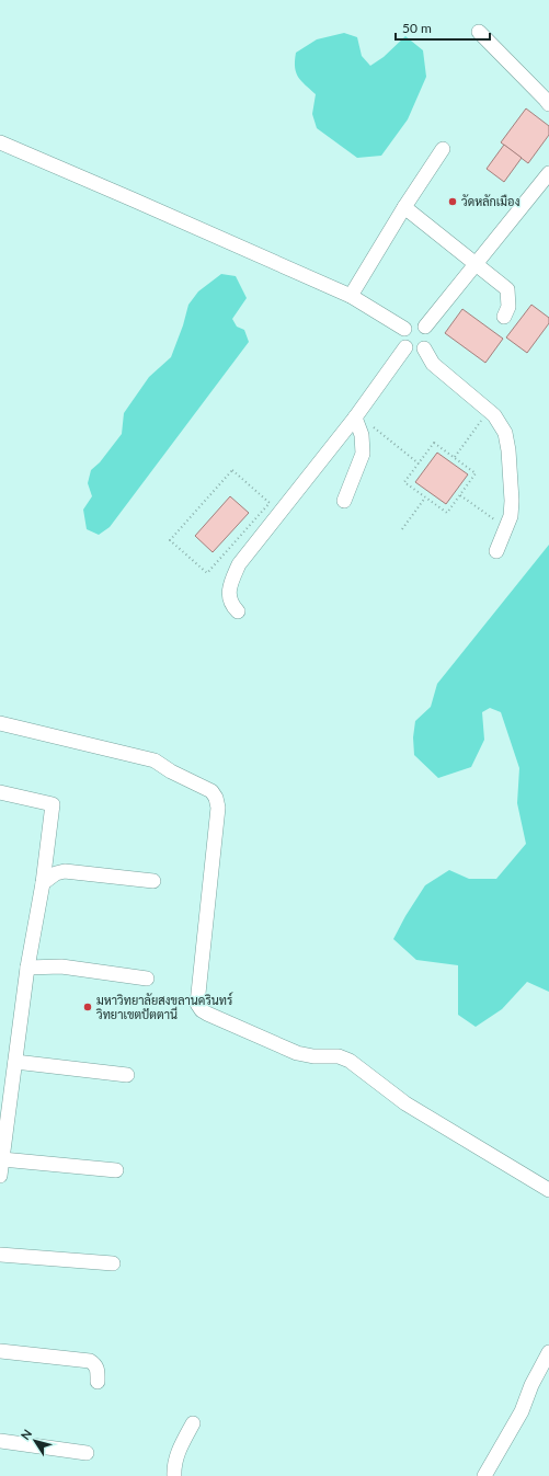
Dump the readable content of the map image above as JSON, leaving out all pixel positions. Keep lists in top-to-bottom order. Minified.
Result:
{"places":["วัดหลักเมือง","มหาวิทยาลัยสงขลานครินทร์ วิทยาเขตปัตตานี"],"scale_bar":"50 m","north":"top left"}
